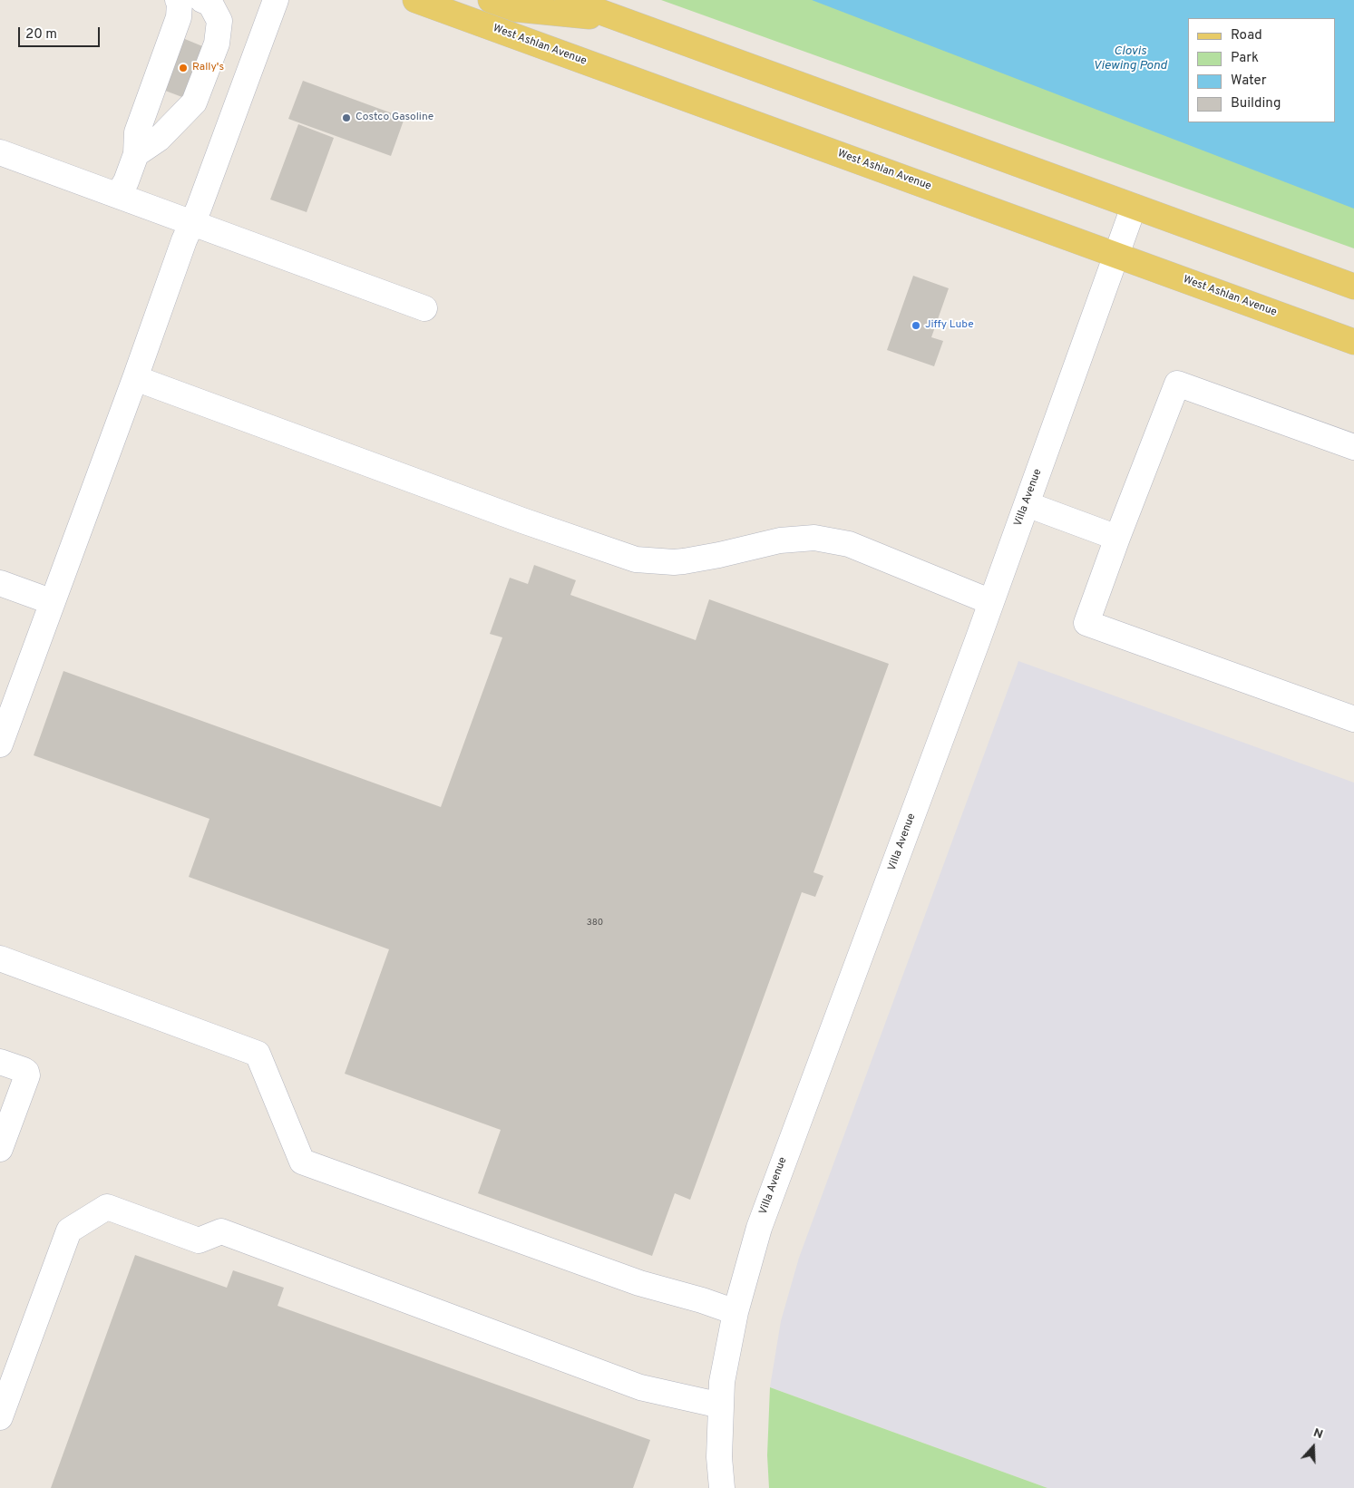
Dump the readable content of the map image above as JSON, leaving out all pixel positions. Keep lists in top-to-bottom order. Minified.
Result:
{"streets":{"main road":["West Ashlan Avenue"],"street":["Villa Avenue"]},"crossings":[["West Ashlan Avenue","Villa Avenue"]],"water":["Clovis Viewing Pond"],"places":["Rally's","Costco Gasoline","Jiffy Lube"],"house_numbers":["380"],"legend":["Road","Park","Water","Building"],"scale_bar":"20 m","north":"top"}
